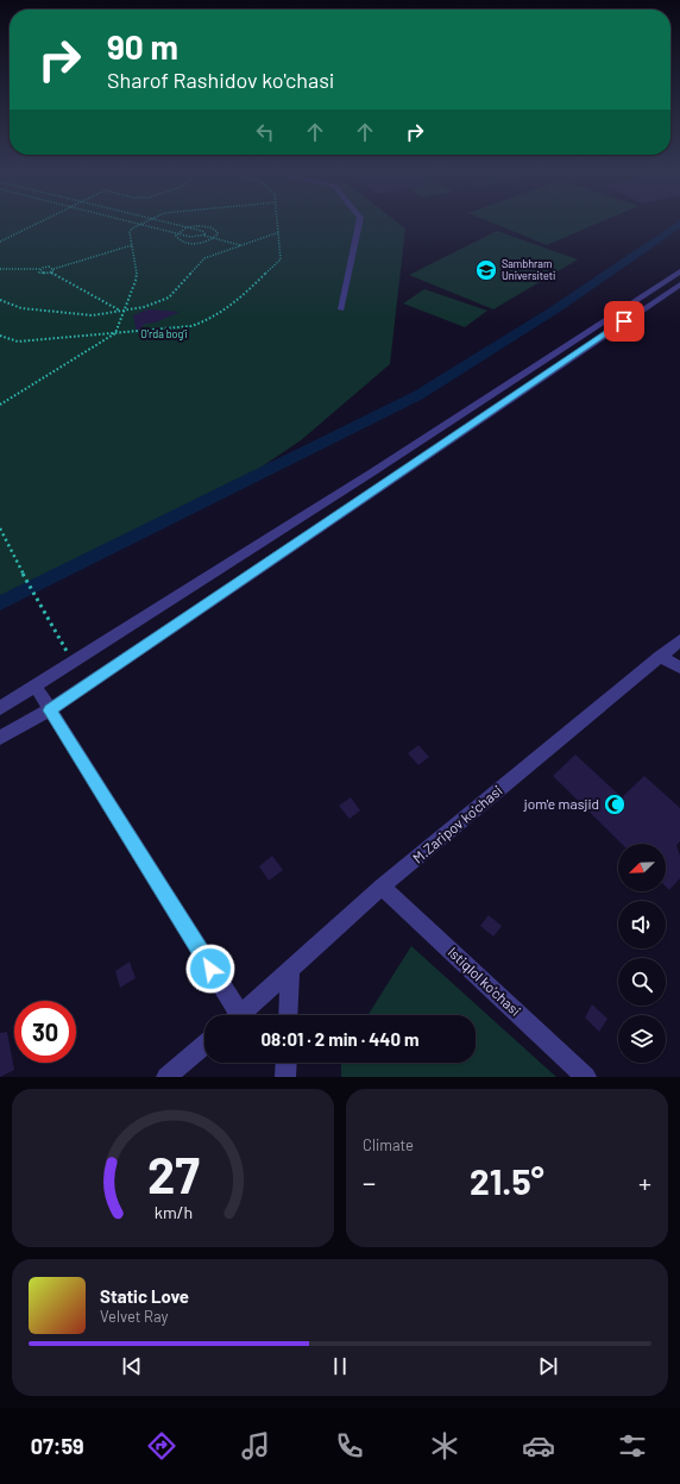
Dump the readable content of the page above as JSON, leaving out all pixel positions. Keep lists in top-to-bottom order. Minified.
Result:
{"streets":{"street":["M.Zaripov ko'chasi","Istiqlol ko'chasi"]},"crossings":[["M.Zaripov ko'chasi","Istiqlol ko'chasi"]],"parks":["O’rda bog’i"],"places":{"school or university":["Sambhram Universiteti"],"mosque":["jom'e masjid"]},"north":"bottom left","page":{"turn":["90 m","Sharof Rashidov ko'chasi"],"limit":"30","trip":"08:01 · 2 min · 440 m","tile":"Climate","heat":["−","21.5°","+"],"song":["Static Love","Velvet Ray"],"tabs":"07:59","gauge":["27","km/h"]}}
